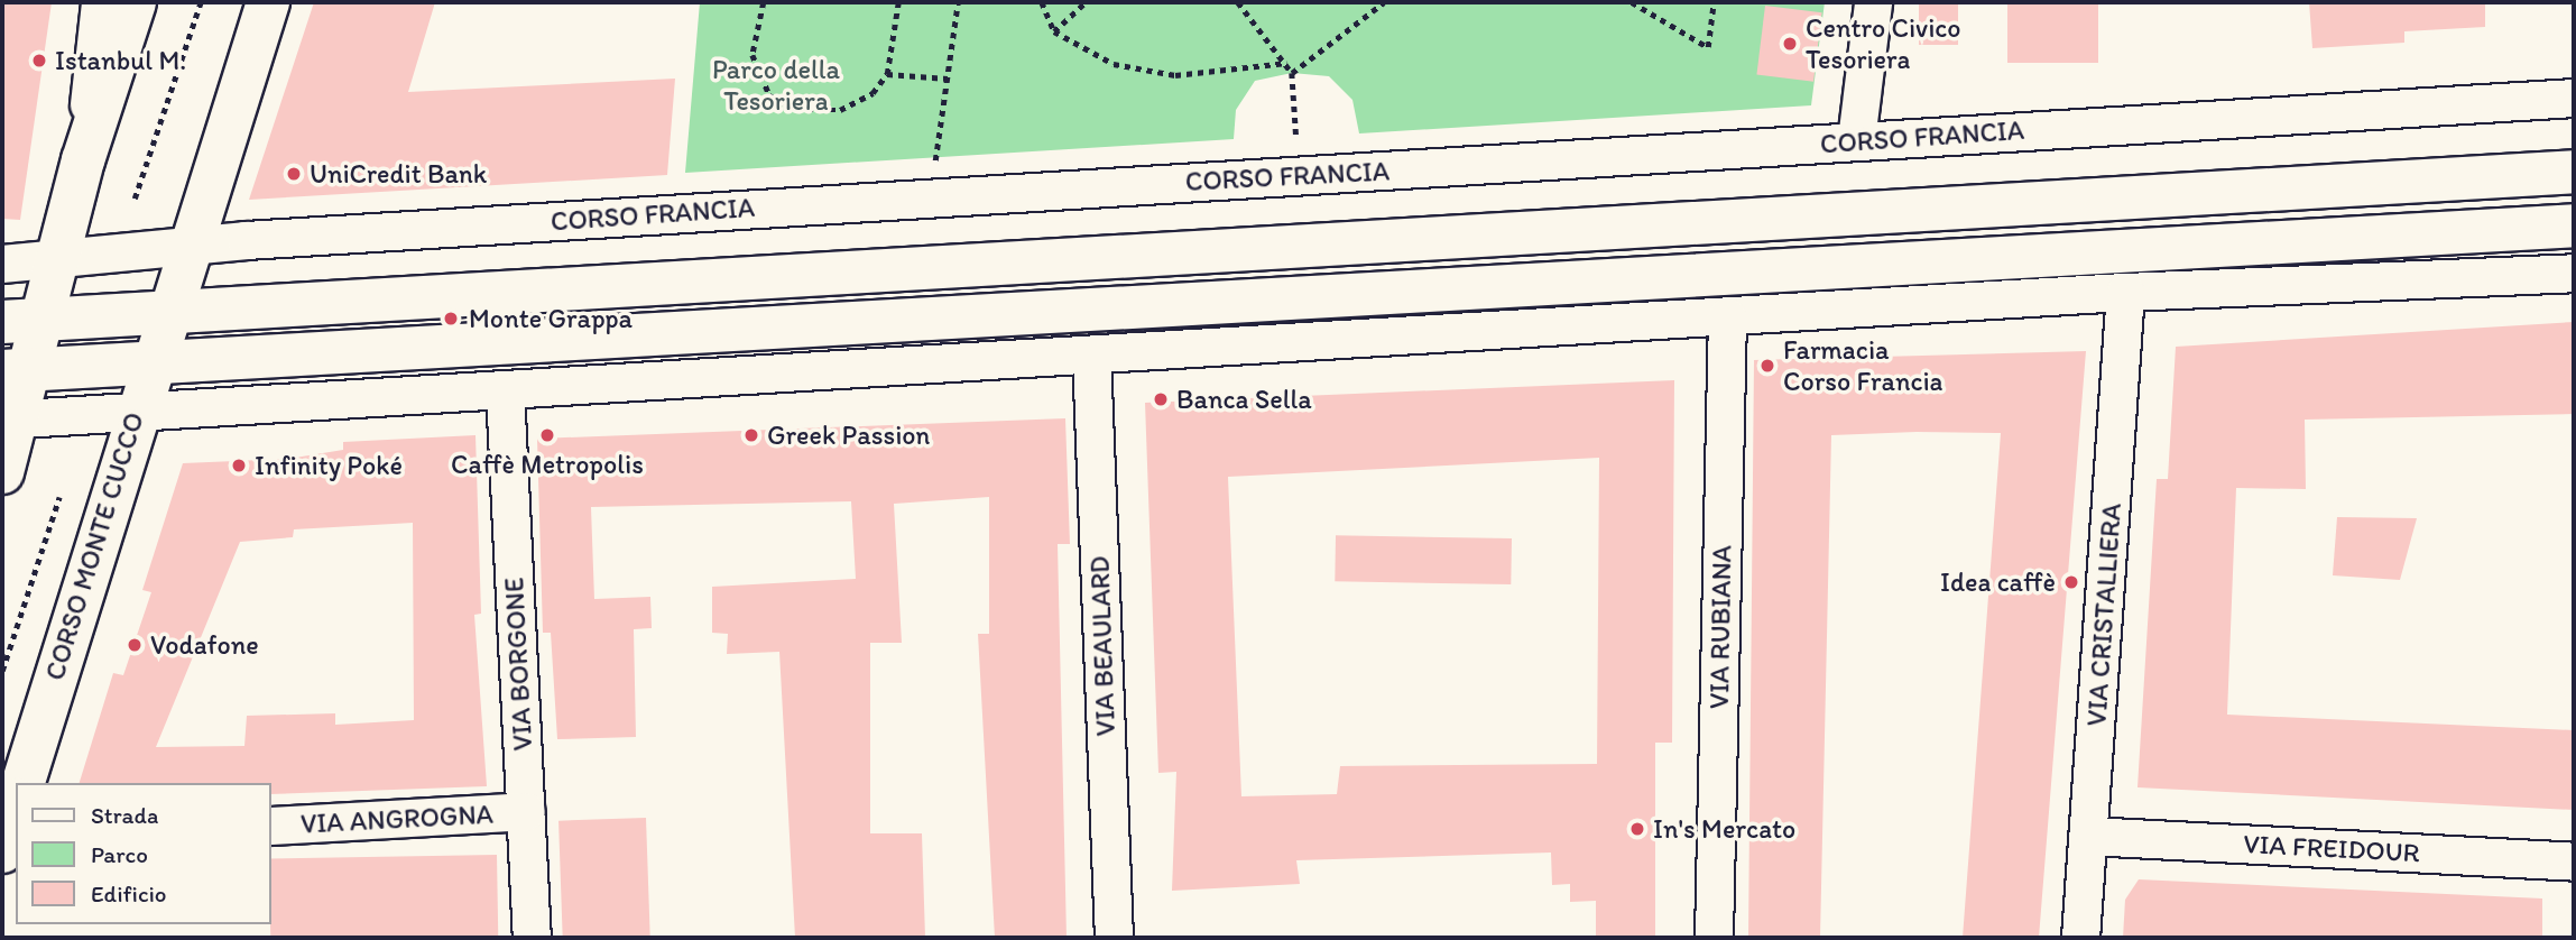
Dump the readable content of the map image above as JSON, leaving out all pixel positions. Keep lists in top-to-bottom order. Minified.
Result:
{"streets":{"main road":["CORSO MONTE CUCCO"],"street":["CORSO FRANCIA","VIA CRISTALLIERA","VIA RUBIANA","VIA BEAULARD","VIA BORGONE","VIA ANGROGNA","VIA FREIDOUR"]},"crossings":[["CORSO FRANCIA","CORSO MONTE CUCCO"],["VIA CRISTALLIERA","VIA FREIDOUR"],["VIA BORGONE","VIA ANGROGNA"]],"parks":["Parco della Tesoriera"],"places":["Centro Civico Tesoriera","Istanbul M.","UniCredit Bank","Monte Grappa","Farmacia Corso Francia","Banca Sella","Caffè Metropolis","Greek Passion","Infinity Poké","Idea caffè","Vodafone","In's Mercato"],"legend":["Strada","Parco","Edificio"]}
